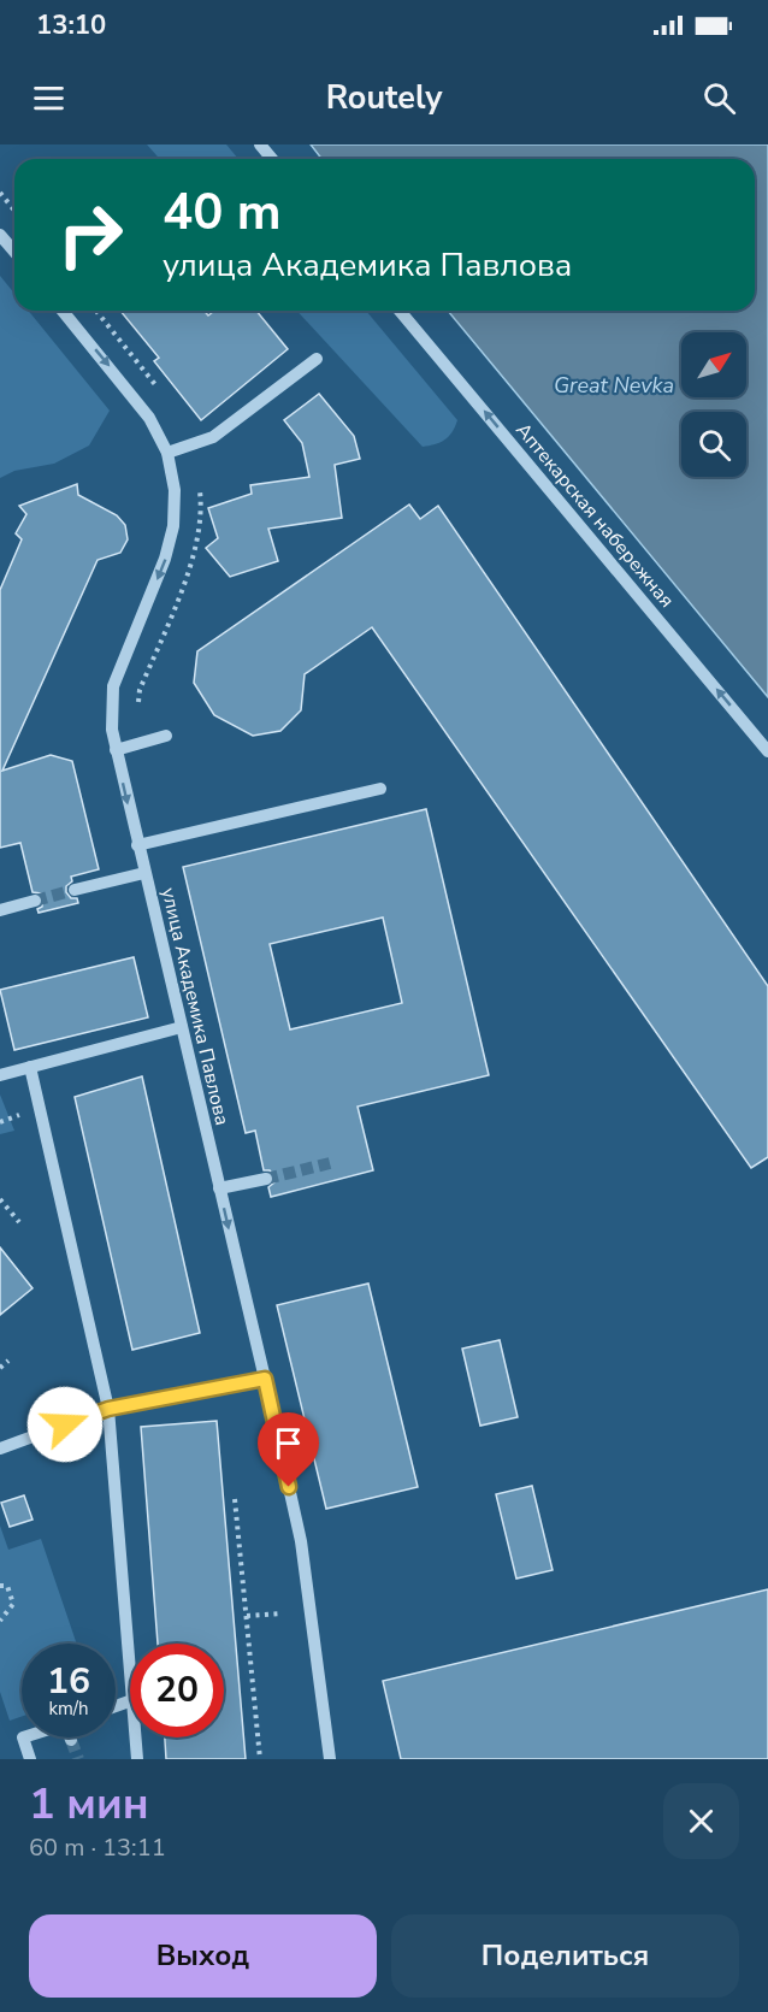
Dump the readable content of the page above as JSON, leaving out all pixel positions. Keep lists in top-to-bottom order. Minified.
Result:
{"streets":{"street":["Аптекарская набережная","улица Академика Павлова"]},"one_way":["Аптекарская набережная","улица Академика Павлова"],"water":["Great Nevka"],"north":"top right","page":{"status":"13:10","header":"Routely","turn":["40 m","улица Академика Павлова"],"speed":"16 km/h","limit":"20","heading":["1 мин","60 m · 13:11"],"buttons":["Выход","Поделиться"]}}
